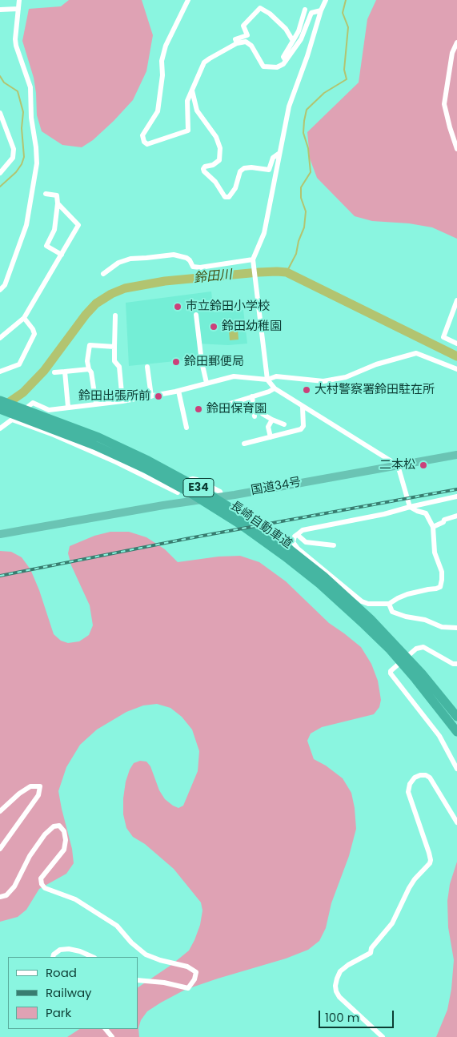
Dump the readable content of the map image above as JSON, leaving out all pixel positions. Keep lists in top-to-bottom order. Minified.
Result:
{"streets":{"highway":["国道34号","E34","長崎自動車道"]},"water":["鈴田川"],"places":["市立鈴田小学校","鈴田幼稚園","鈴田郵便局","大村警察署鈴田駐在所","鈴田出張所前","鈴田保育園","二本松"],"legend":["Road","Railway","Park"],"scale_bar":"100 m"}
